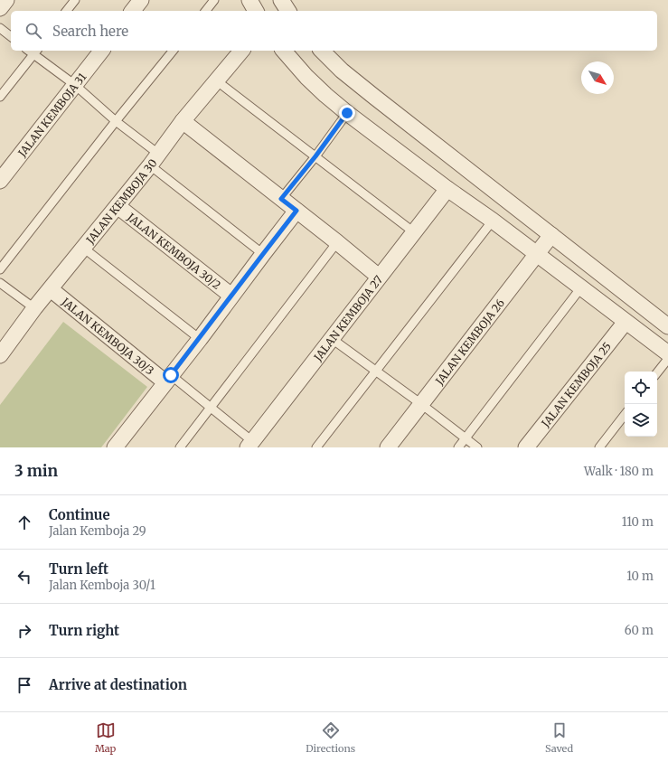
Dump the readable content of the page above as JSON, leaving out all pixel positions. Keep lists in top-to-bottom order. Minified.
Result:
{"streets":{"street":["JALAN KEMBOJA 31","JALAN KEMBOJA 30","JALAN KEMBOJA 30/2","JALAN KEMBOJA 27","JALAN KEMBOJA 30/3","JALAN KEMBOJA 26","JALAN KEMBOJA 25"]},"crossings":[["JALAN KEMBOJA 30","JALAN KEMBOJA 30/2"],["JALAN KEMBOJA 30","JALAN KEMBOJA 30/3"]],"north":"bottom right","page":{"search":"Search here","heading":["3 min","Walk · 180 m"],"list":[["Continue","Jalan Kemboja 29","110 m"],["Turn left","Jalan Kemboja 30/1","10 m"],["Turn right","60 m"],"Arrive at destination"],"nav":["Map","Directions","Saved"]}}
